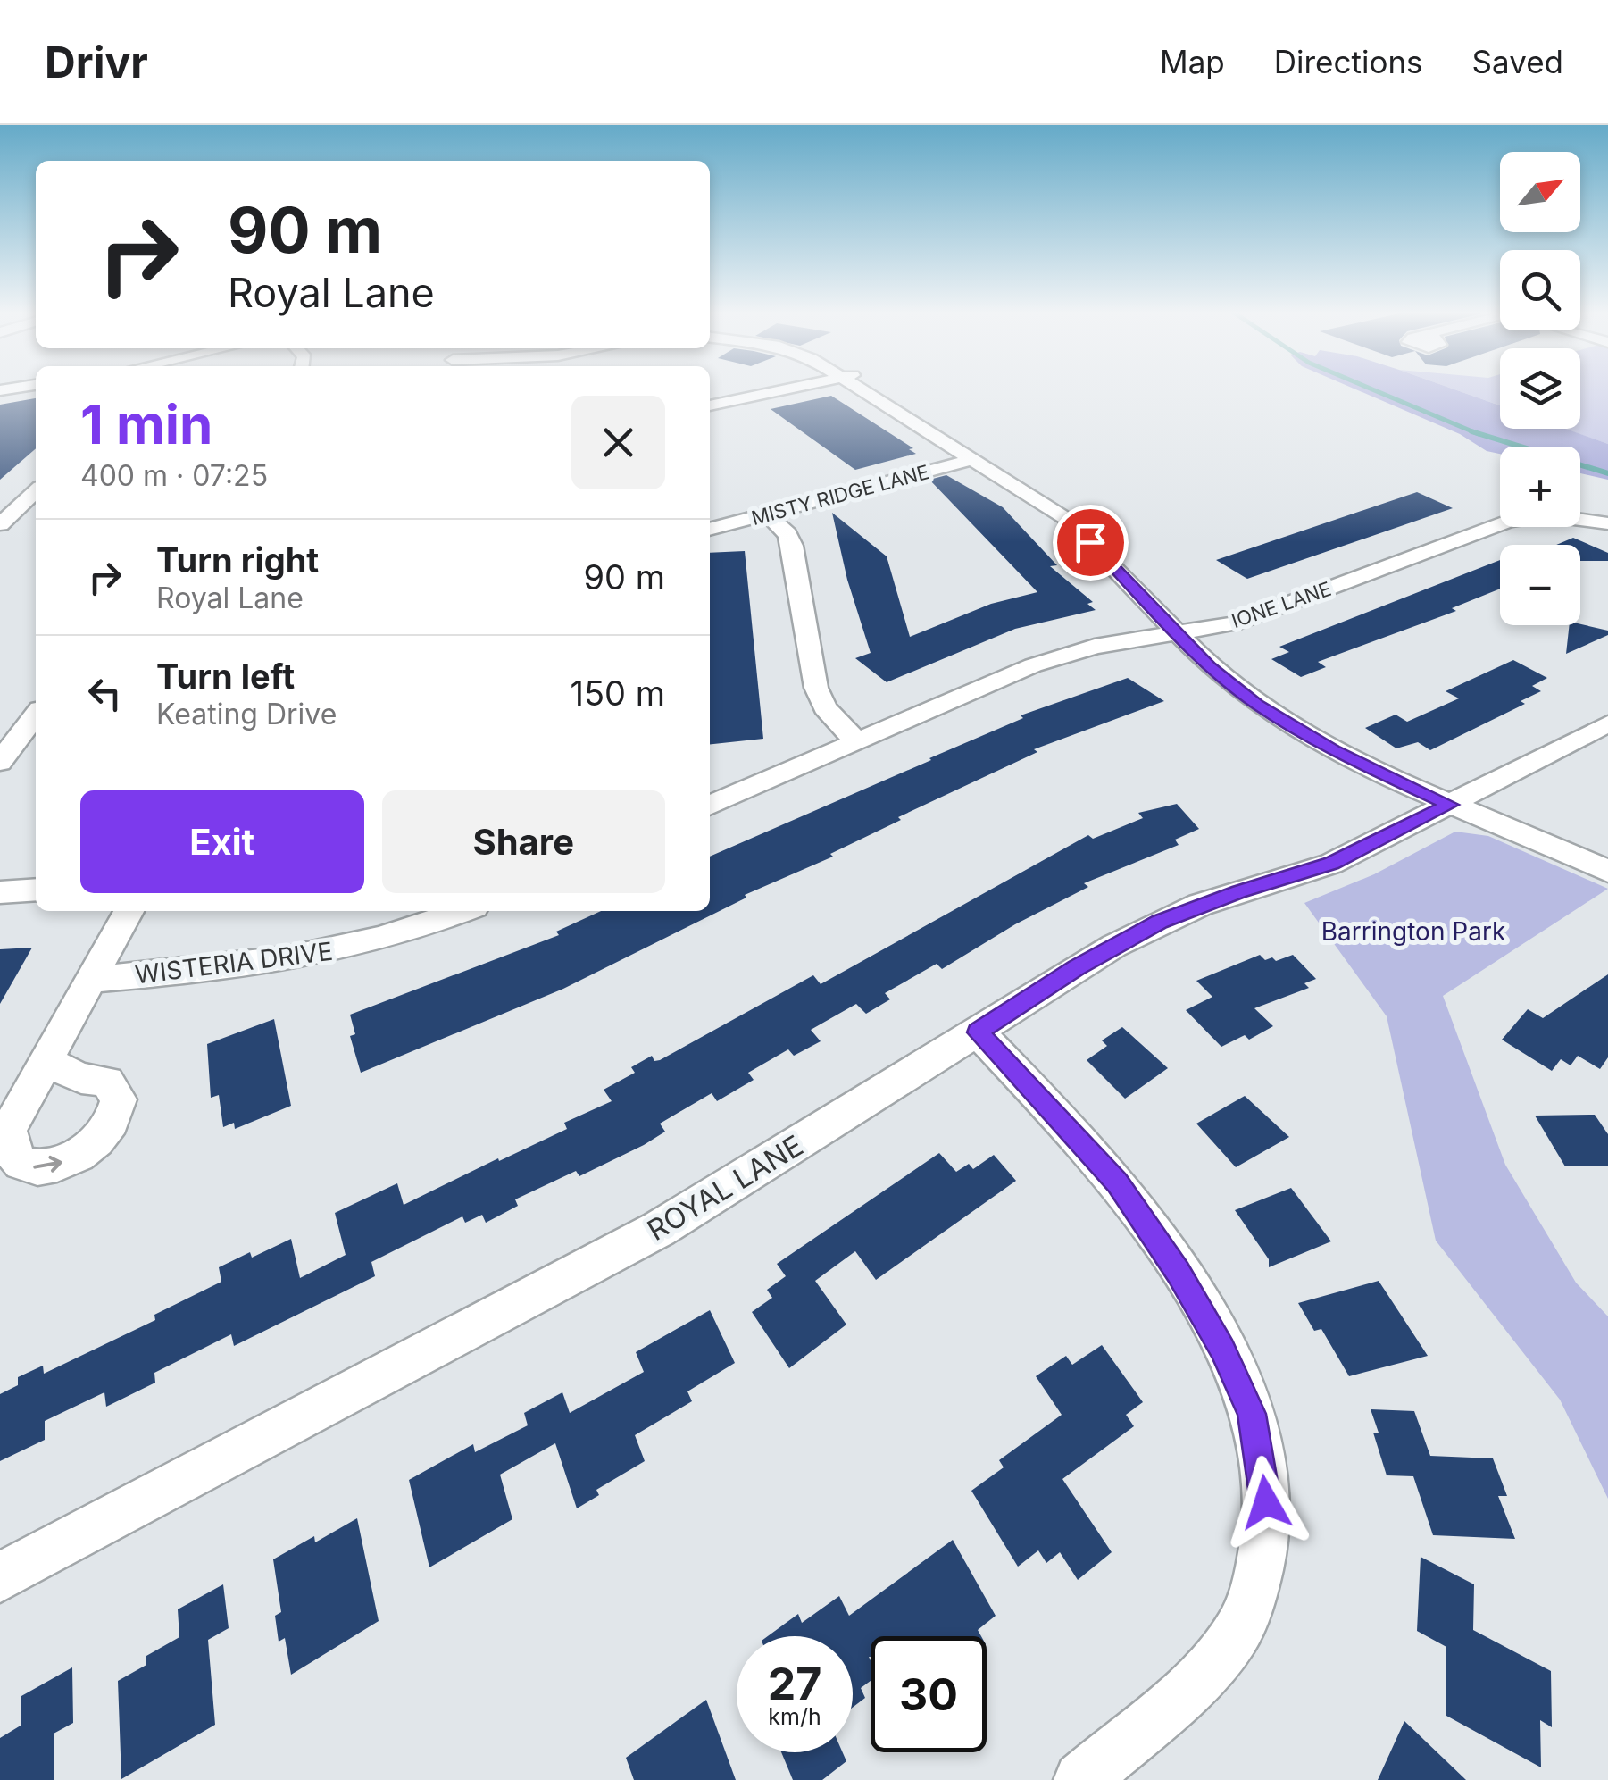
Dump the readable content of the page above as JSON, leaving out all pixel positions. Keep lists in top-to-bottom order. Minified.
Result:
{"streets":{"street":["MISTY RIDGE LANE","IONE LANE","WISTERIA DRIVE","ROYAL LANE"]},"parks":["Barrington Park"],"north":"top right","page":{"header":"Drivr","nav":["Map","Directions","Saved"],"map_buttons":["+","−"],"turn":["90 m","Royal Lane"],"heading":["1 min","400 m · 07:25"],"list":[{"name":"Turn right","note":"Royal Lane","value":"90 m"},{"name":"Turn left","note":"Keating Drive","value":"150 m"}],"buttons":["Exit","Share"],"speed":"27 km/h","limit":"30"}}
